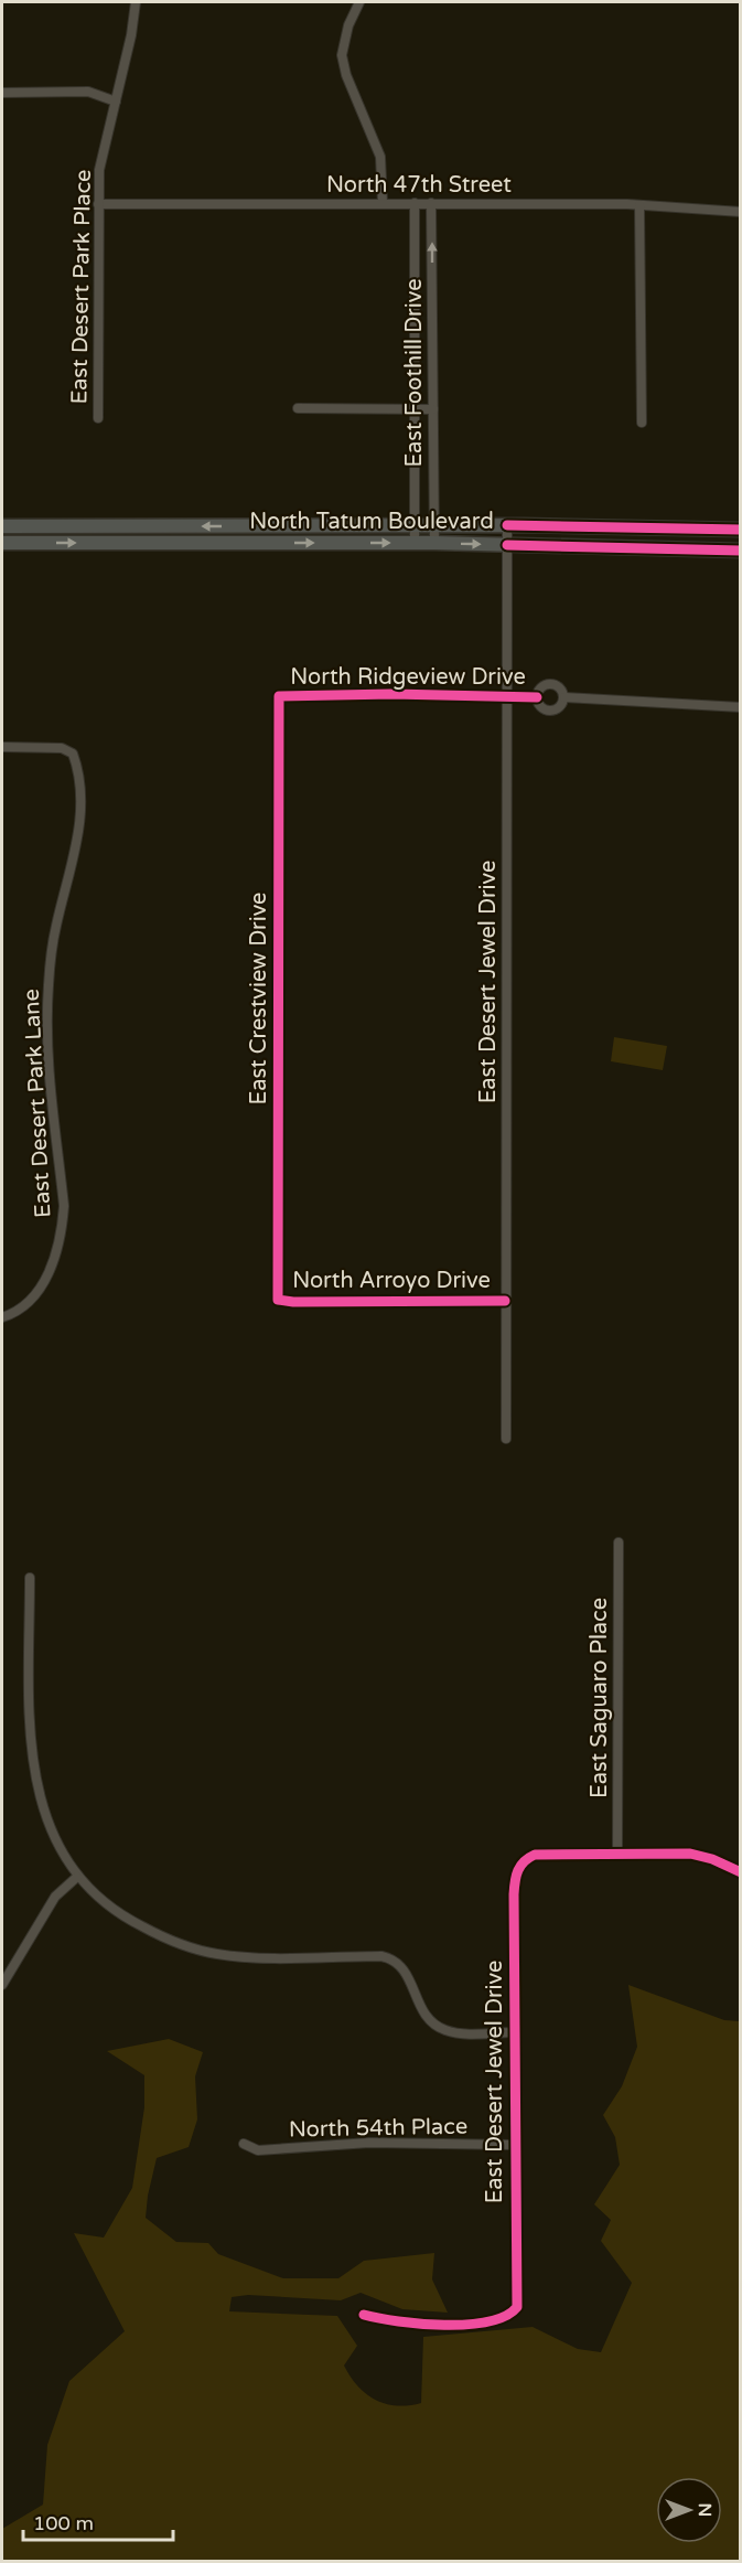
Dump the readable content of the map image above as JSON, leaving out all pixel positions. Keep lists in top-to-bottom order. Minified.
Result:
{"streets":{"main road":["North Tatum Boulevard"],"street":["North 47th Street","East Desert Park Place","East Foothill Drive","North Ridgeview Drive","East Desert Jewel Drive","East Crestview Drive","East Desert Park Lane","North Arroyo Drive","East Saguaro Place","North 54th Place"]},"crossings":[["North 47th Street","East Desert Park Place"],["North 47th Street","East Foothill Drive"],["East Foothill Drive","North Tatum Boulevard"],["North Tatum Boulevard","East Desert Jewel Drive"],["North Ridgeview Drive","East Desert Jewel Drive"],["North Ridgeview Drive","East Crestview Drive"],["East Desert Jewel Drive","North Arroyo Drive"],["East Desert Jewel Drive","East Saguaro Place"],["East Desert Jewel Drive","North 54th Place"],["East Crestview Drive","North Arroyo Drive"]],"scale_bar":"100 m","north":"right"}
